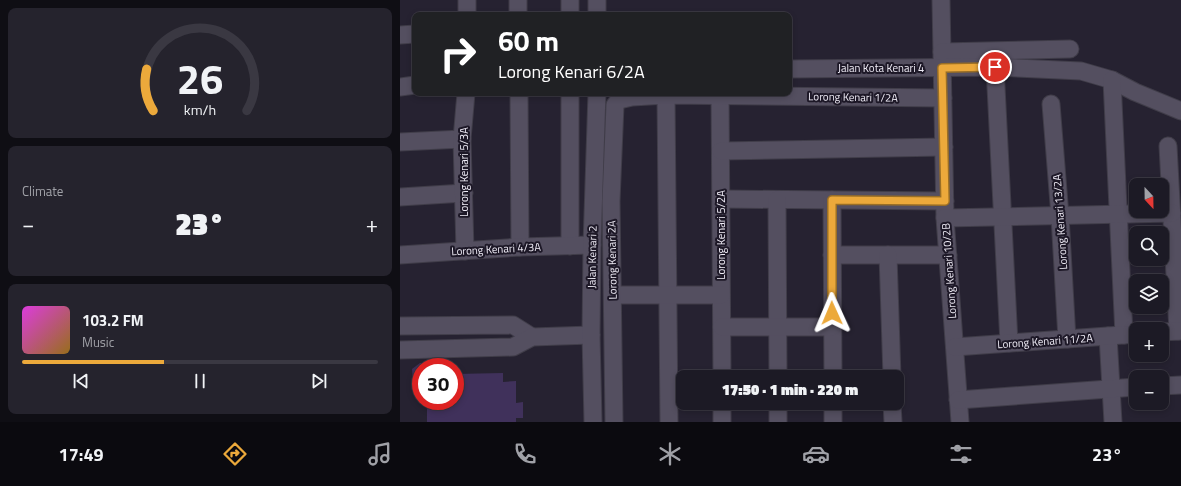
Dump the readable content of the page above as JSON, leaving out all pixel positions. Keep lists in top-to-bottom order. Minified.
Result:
{"streets":{"street":["Jalan Kota Kenari 4","Lorong Kenari 1/2A","Lorong Kenari 5/3A","Lorong Kenari 13/2A","Lorong Kenari 5/2A","Lorong Kenari 4/3A","Jalan Kenari 2","Lorong Kenari 2A","Lorong Kenari 10/2B","Lorong Kenari 11/2A"]},"crossings":[["Jalan Kota Kenari 4","Lorong Kenari 10/2B"],["Lorong Kenari 1/2A","Lorong Kenari 2A"],["Lorong Kenari 1/2A","Lorong Kenari 10/2B"],["Lorong Kenari 5/3A","Lorong Kenari 4/3A"],["Lorong Kenari 13/2A","Lorong Kenari 11/2A"],["Lorong Kenari 4/3A","Jalan Kenari 2"],["Lorong Kenari 10/2B","Lorong Kenari 11/2A"]],"north":"bottom","page":{"turn":["60 m","Lorong Kenari 6/2A"],"tile":"Climate","map_buttons":["+","−"],"heat":["−","23°","+"],"song":["103.2 FM","Music"],"limit":"30","trip":"17:50 · 1 min · 220 m","tabs":["17:49","23°"],"gauge":["26","km/h"]}}
